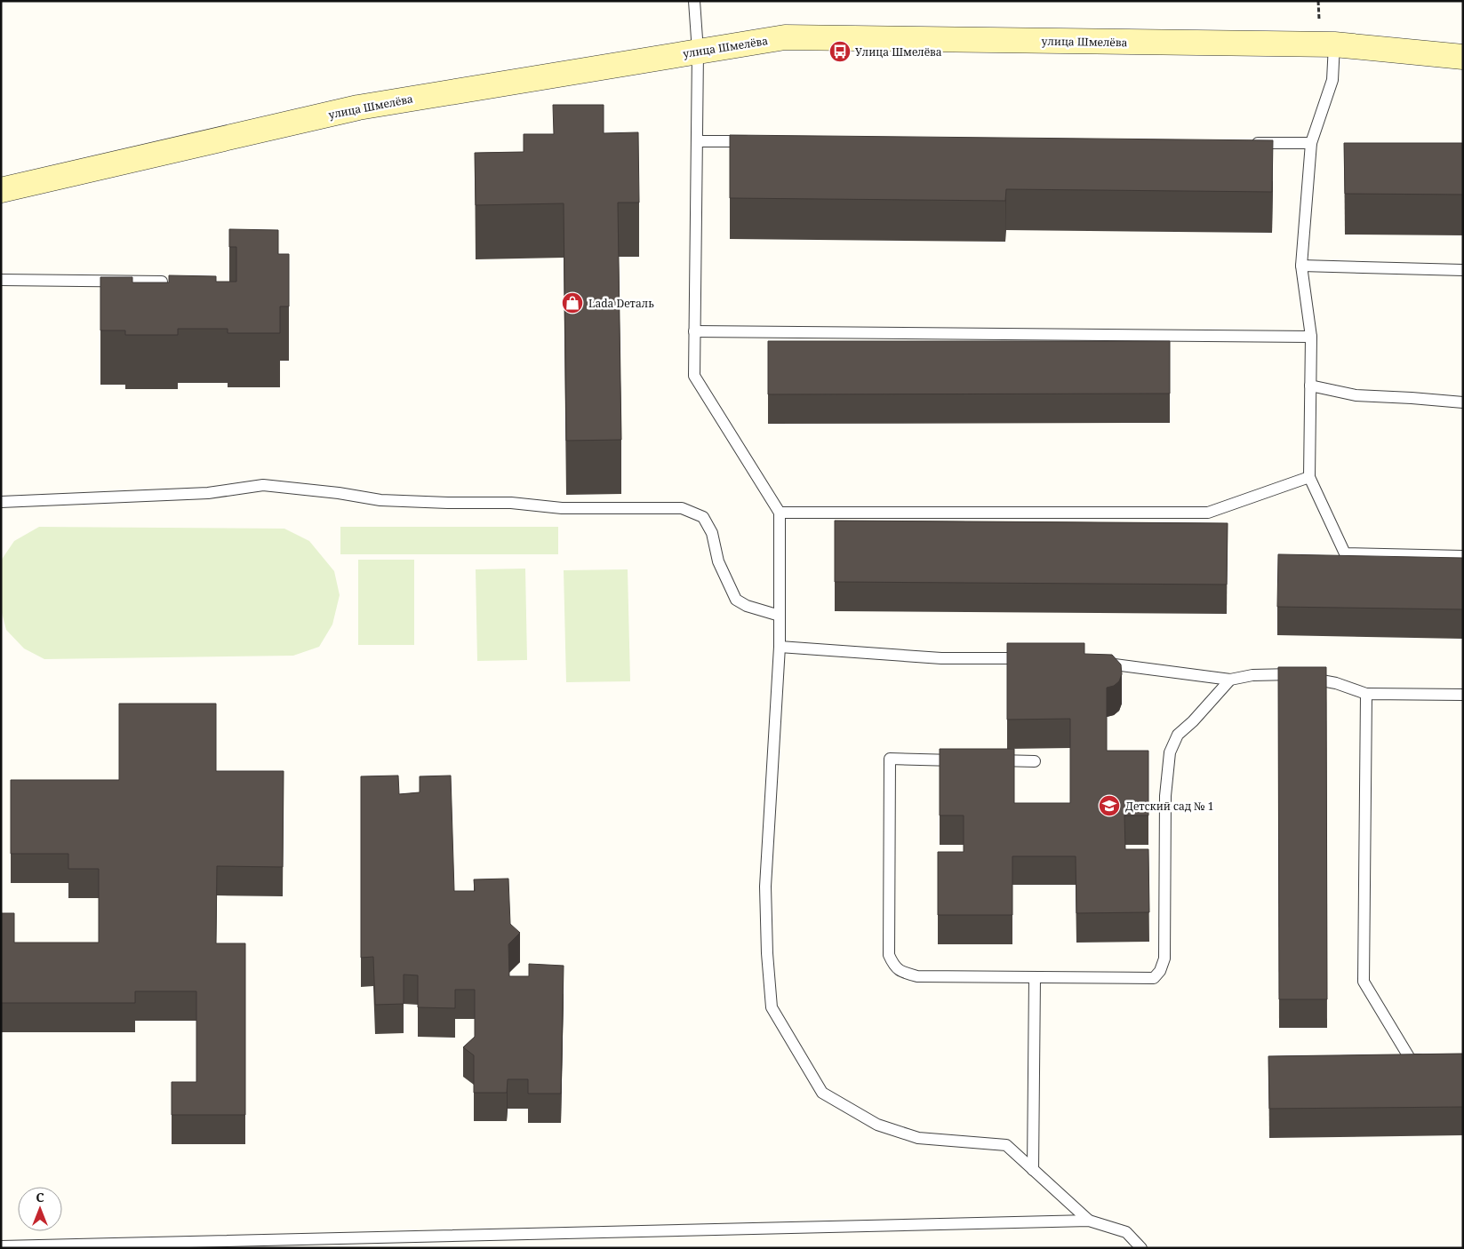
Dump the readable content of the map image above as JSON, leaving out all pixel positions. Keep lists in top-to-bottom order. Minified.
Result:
{"streets":{"main road":["улица Шмелёва"]},"places":{"bus stop":["Улица Шмелёва"],"shop":["Lada Dеталь"],"school or university":["Детский сад № 1"]},"north":"top"}
